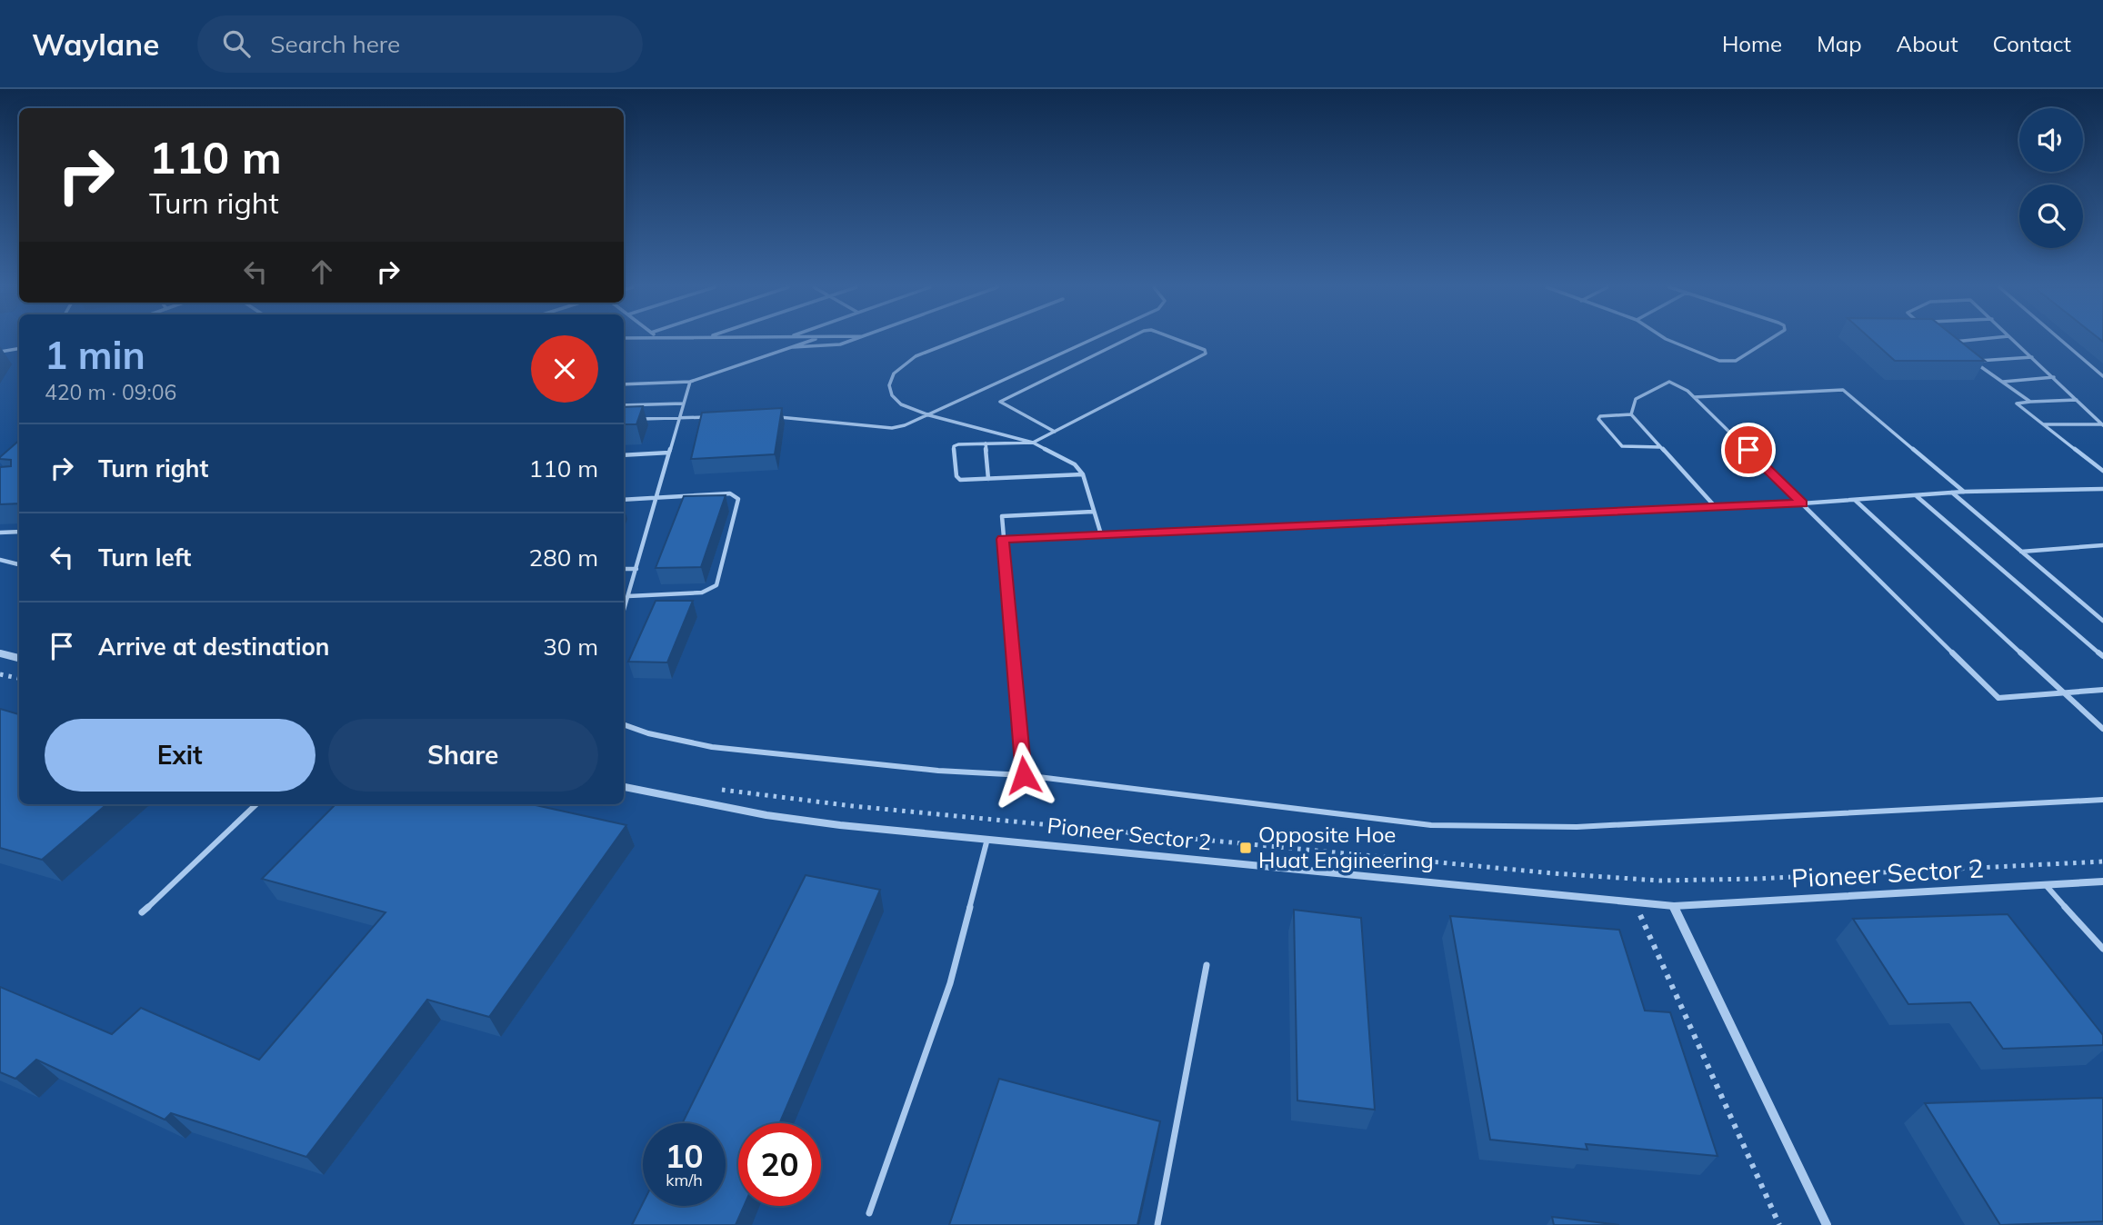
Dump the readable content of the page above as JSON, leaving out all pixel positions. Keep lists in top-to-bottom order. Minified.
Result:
{"streets":{"street":["Pioneer Sector 2"]},"places":{"transit":["Opposite Hoe Huat Engineering"]},"page":{"header":"Waylane","search":"Search here","nav":["Home","Map","About","Contact"],"turn":["110 m","Turn right"],"heading":["1 min","420 m · 09:06"],"list":[{"name":"Turn right","value":"110 m"},{"name":"Turn left","value":"280 m"},{"name":"Arrive at destination","value":"30 m"}],"buttons":["Exit","Share"],"speed":"10 km/h","limit":"20"}}
